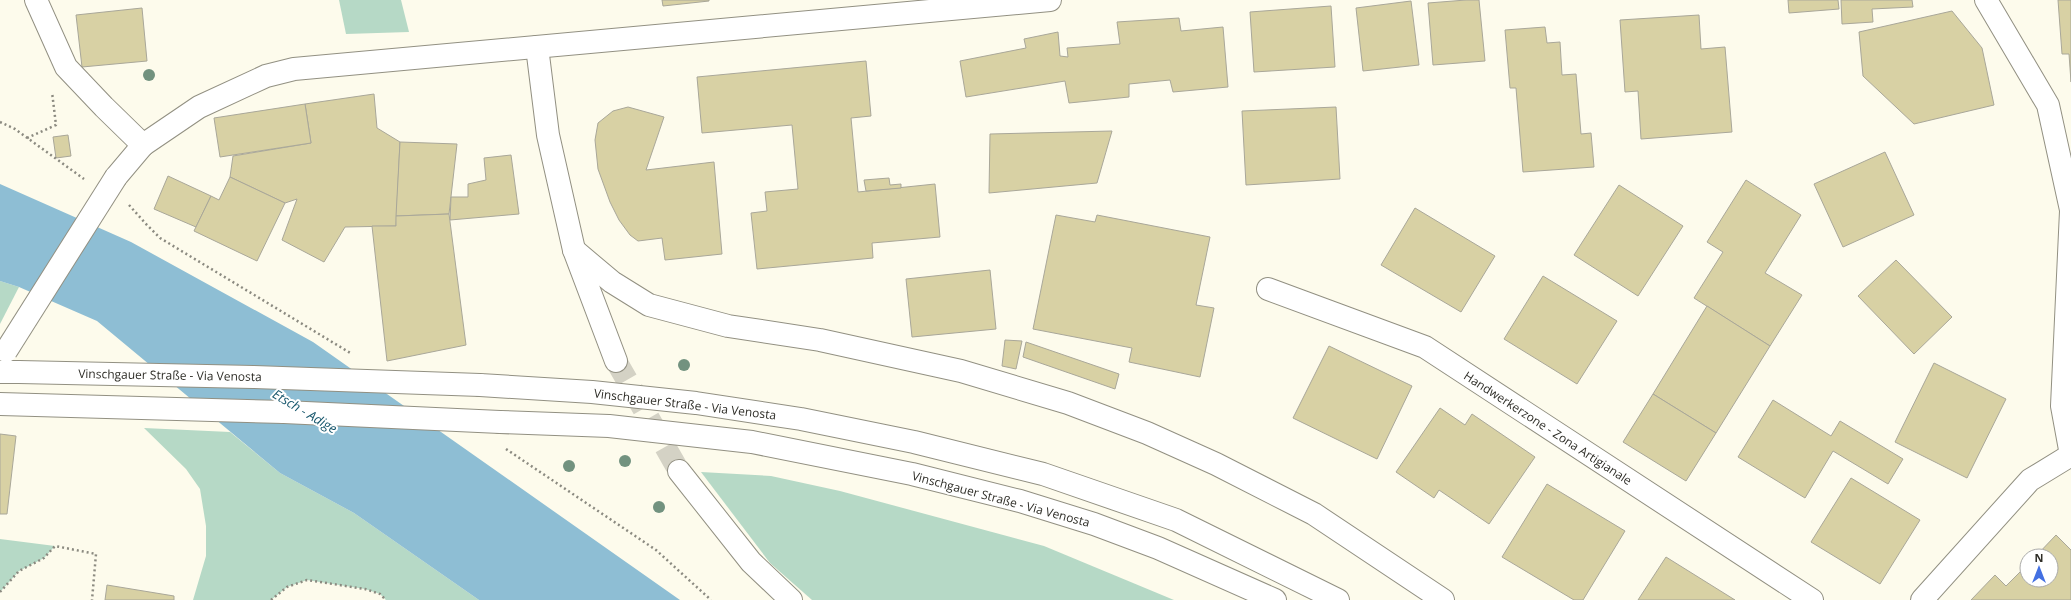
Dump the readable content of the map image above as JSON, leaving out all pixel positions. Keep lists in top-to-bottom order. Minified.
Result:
{"streets":{"main road":["Vinschgauer Straße - Via Venosta","Handwerkerzone - Zona Artigianale"]},"water":["Etsch - Adige"],"north":"top"}
